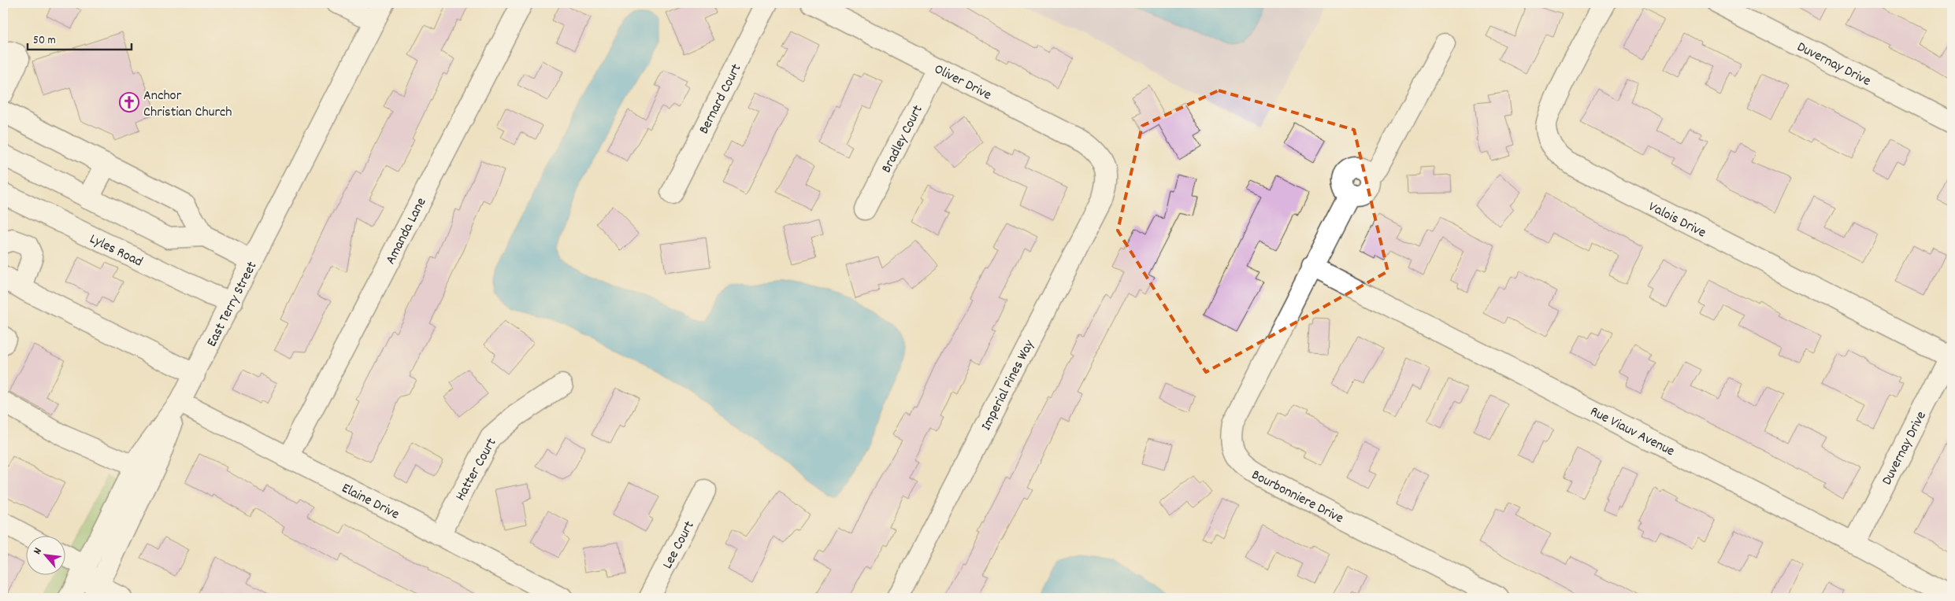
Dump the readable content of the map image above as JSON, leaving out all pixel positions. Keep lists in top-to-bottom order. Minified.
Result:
{"streets":{"street":["Duvernay Drive","Oliver Drive","Bernard Court","Bradley Court","Valois Drive","Amanda Lane","Lyles Road","East Terry Street","Imperial Pines Way","Rue Viauv Avenue","Hatter Court","Bourbonniere Drive","Elaine Drive","Lee Court"]},"crossings":[["Duvernay Drive","Valois Drive"],["Duvernay Drive","Rue Viauv Avenue"],["Oliver Drive","Bradley Court"],["Oliver Drive","Imperial Pines Way"],["Amanda Lane","Elaine Drive"],["Lyles Road","East Terry Street"],["East Terry Street","Elaine Drive"],["Rue Viauv Avenue","Bourbonniere Drive"],["Hatter Court","Elaine Drive"]],"places":{"church":["Anchor Christian Church"]},"scale_bar":"50 m","north":"top left"}
